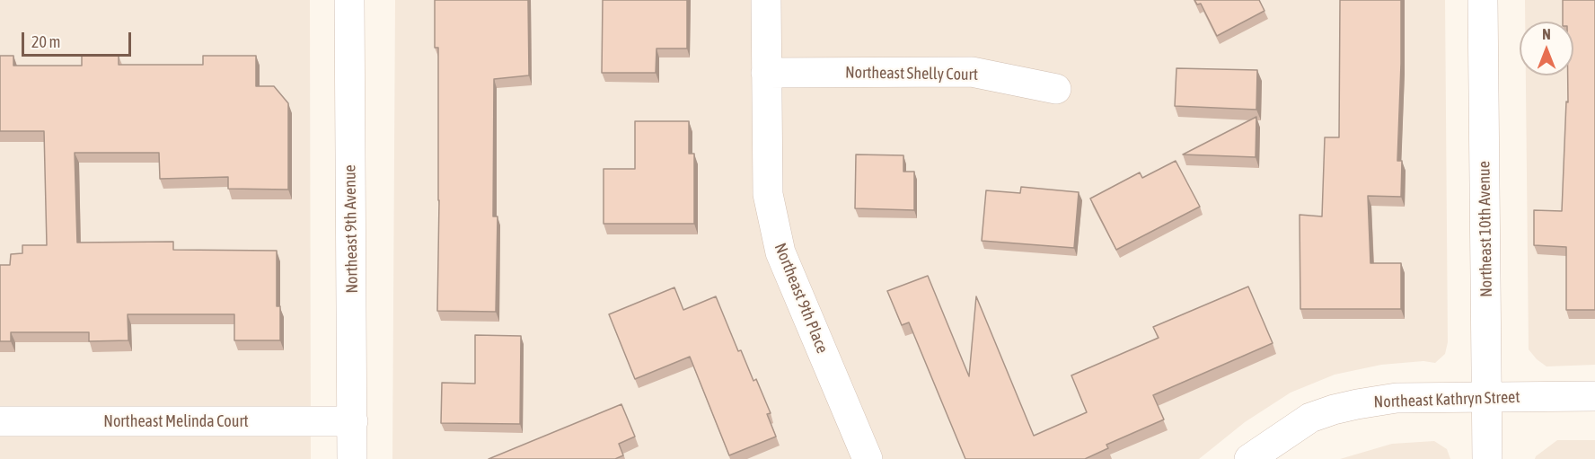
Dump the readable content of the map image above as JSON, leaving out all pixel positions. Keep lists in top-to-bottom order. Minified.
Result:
{"streets":{"street":["Northeast Shelly Court","Northeast 9th Avenue","Northeast 10th Avenue","Northeast 9th Place","Northeast Kathryn Street","Northeast Melinda Court"]},"crossings":[["Northeast Shelly Court","Northeast 9th Place"],["Northeast 9th Avenue","Northeast Melinda Court"],["Northeast 10th Avenue","Northeast Kathryn Street"]],"scale_bar":"20 m","north":"top"}
